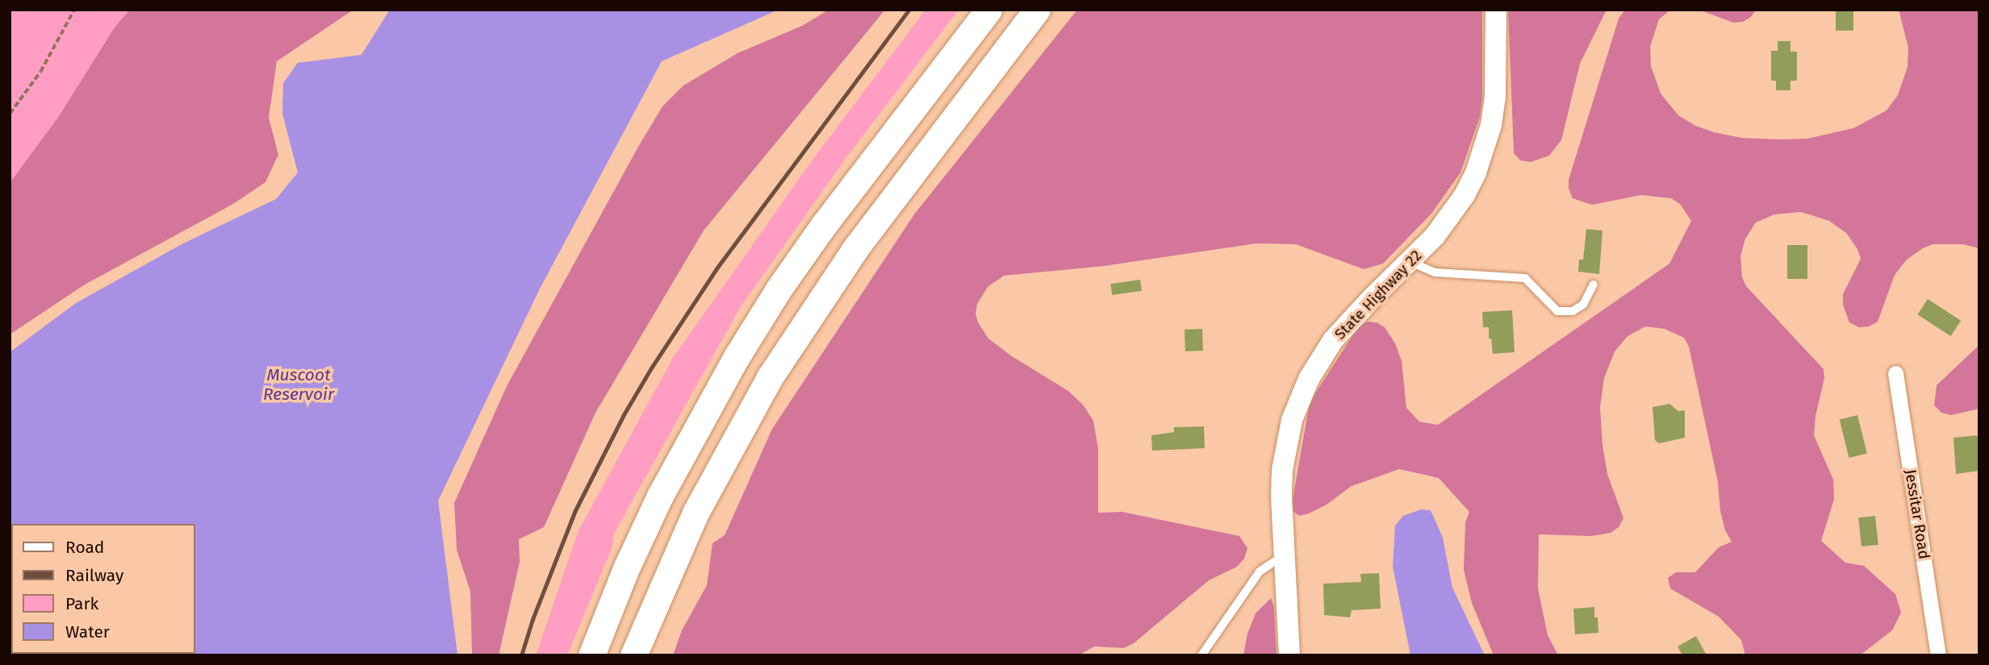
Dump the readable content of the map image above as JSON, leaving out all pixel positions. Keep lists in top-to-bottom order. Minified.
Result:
{"streets":{"main road":["State Highway 22"],"street":["Jessitar Road"]},"water":["Muscoot Reservoir"],"legend":["Road","Railway","Park","Water"]}
